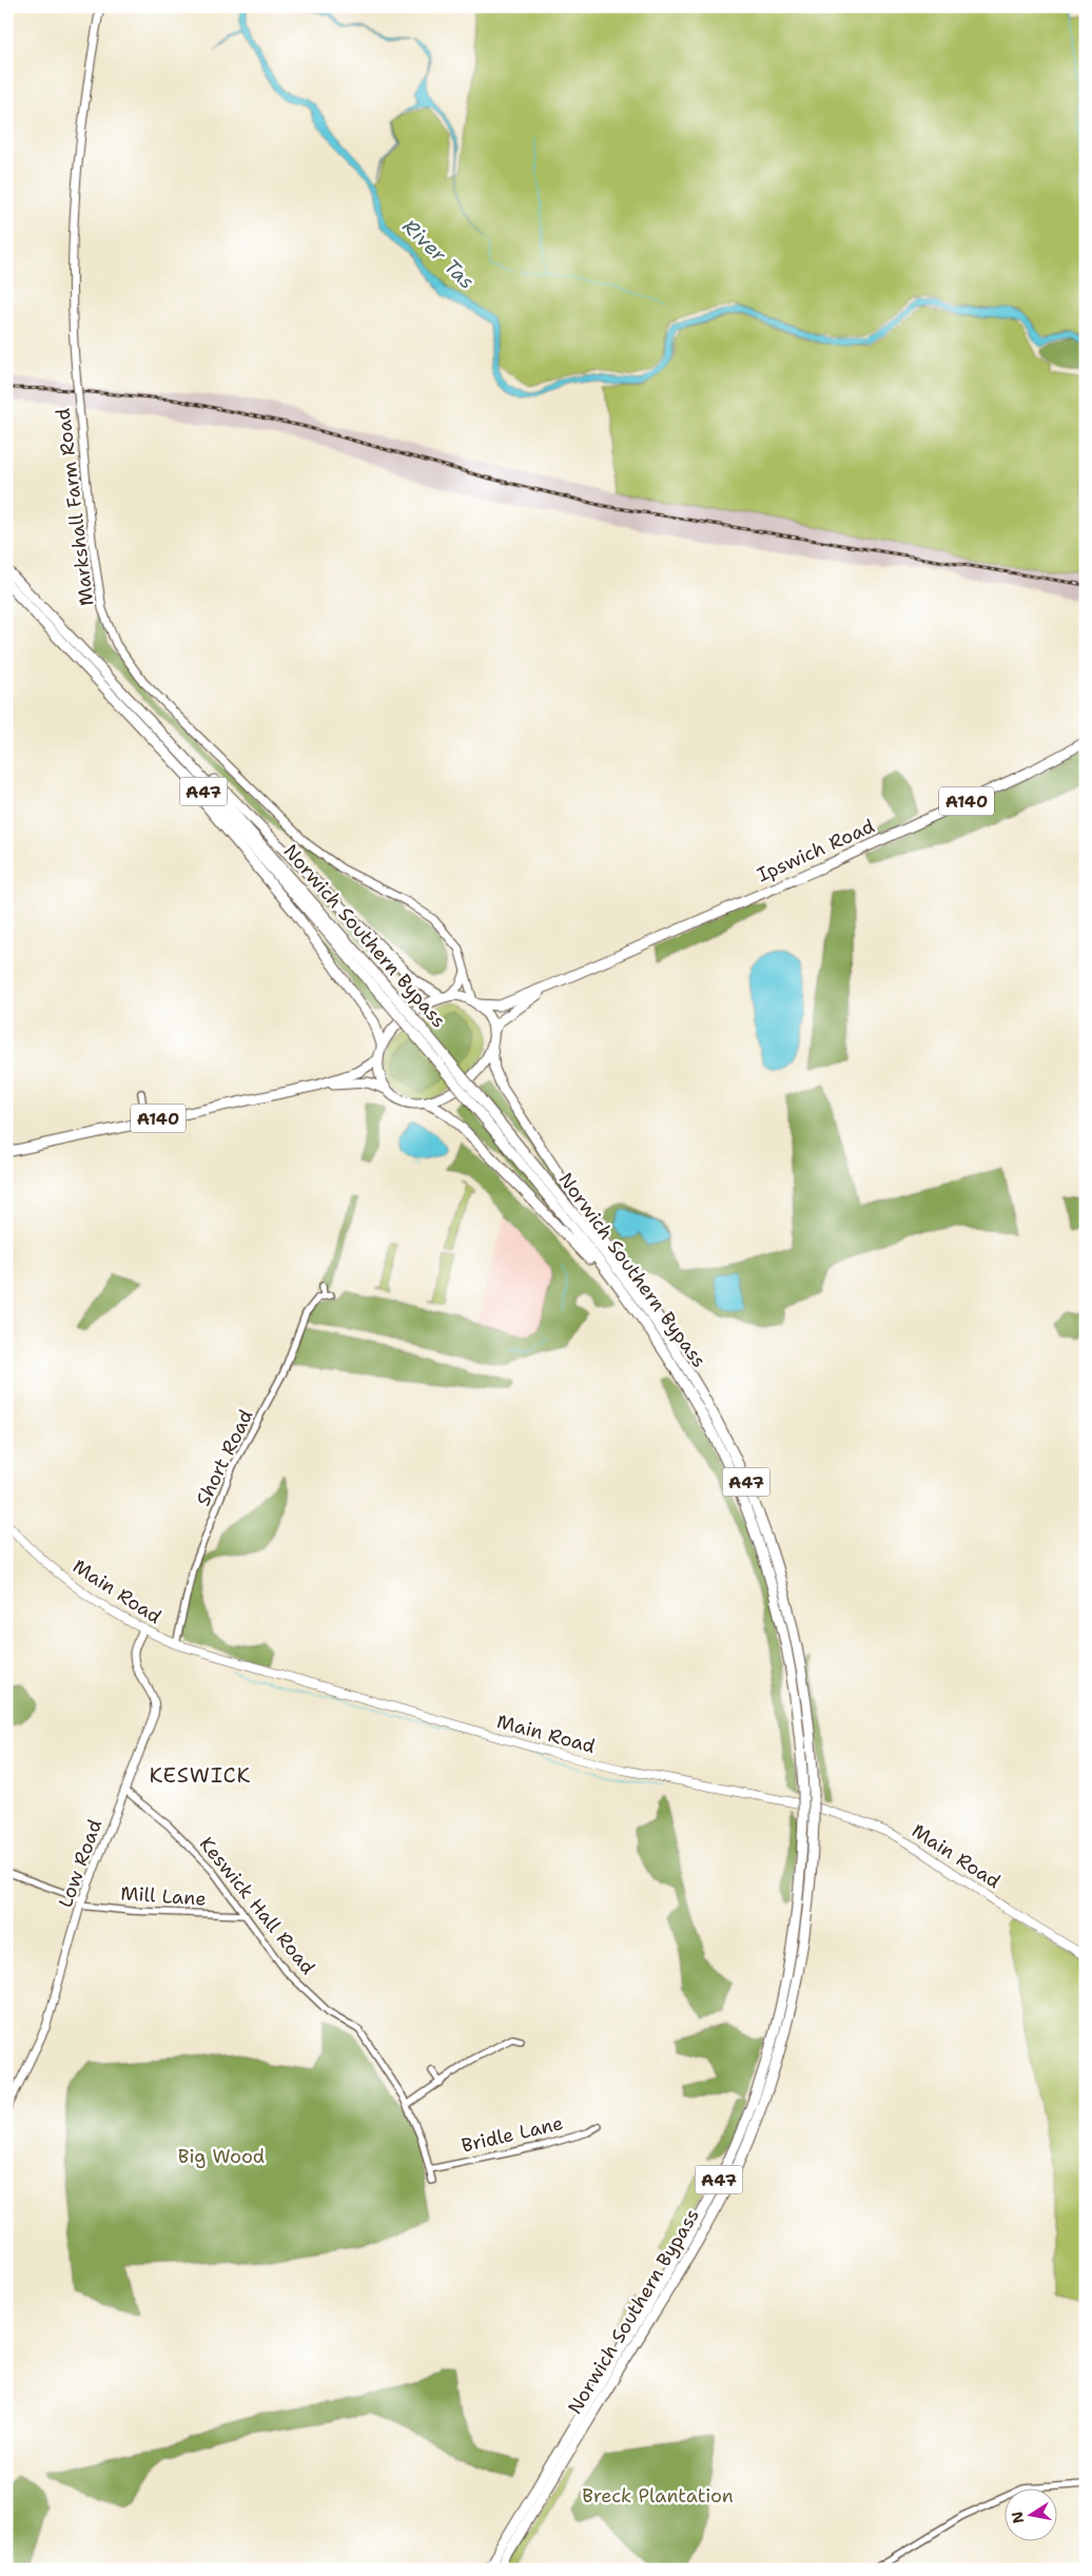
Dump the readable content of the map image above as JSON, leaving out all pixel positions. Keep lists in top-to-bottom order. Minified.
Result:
{"streets":{"highway":["A47","A140","Ipswich Road","Norwich Southern Bypass"],"main road":["Main Road"],"street":["Markshall Farm Road","Short Road","Low Road","Mill Lane","Keswick Hall Road","Bridle Lane"]},"crossings":[["Markshall Farm Road","A47"],["Markshall Farm Road","A140"],["Markshall Farm Road","Ipswich Road"],["A47","A140"],["A47","Ipswich Road"],["A47","Norwich Southern Bypass"],["A140","Ipswich Road"],["Short Road","Main Road"],["Main Road","Low Road"],["Low Road","Mill Lane"],["Low Road","Keswick Hall Road"],["Mill Lane","Keswick Hall Road"],["Keswick Hall Road","Bridle Lane"]],"districts":["KESWICK"],"water":["River Tas"],"parks":["Big Wood","Breck Plantation"],"north":"left"}
